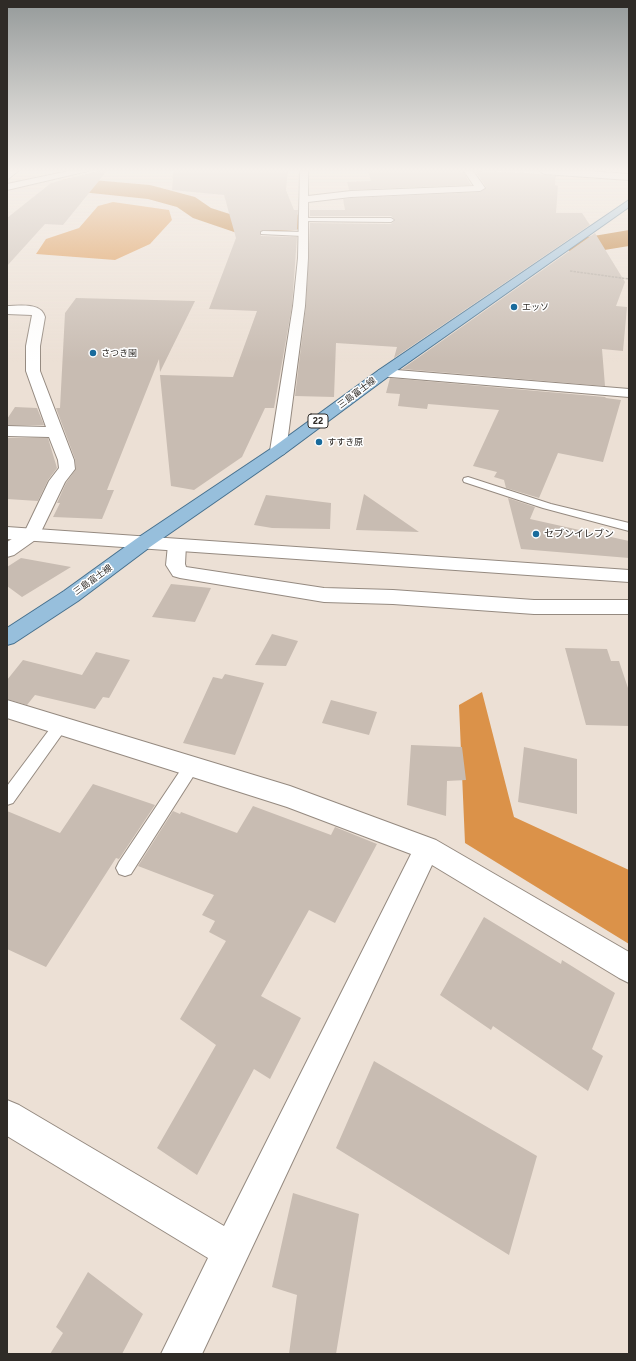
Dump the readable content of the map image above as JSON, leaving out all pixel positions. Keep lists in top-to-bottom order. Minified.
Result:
{"streets":{"main road":["三島富士線","22"]},"places":["エッソ","さつき園","すすき原","セブンイレブン"]}
